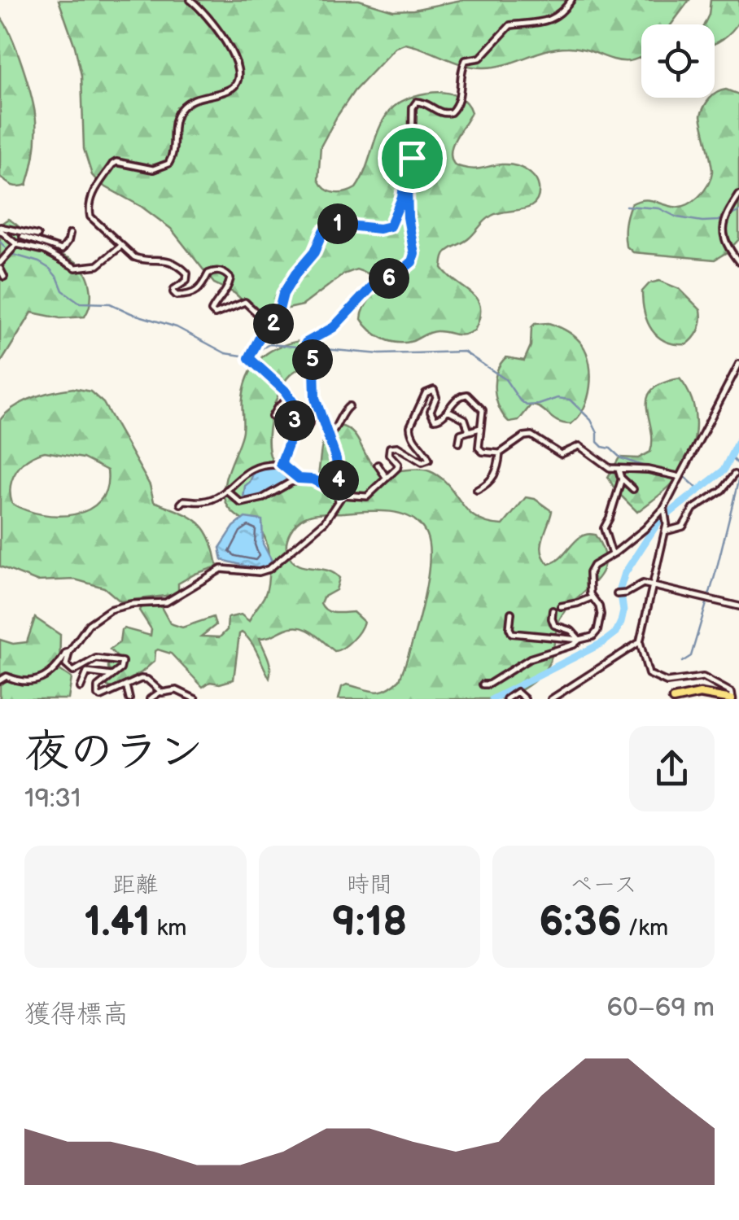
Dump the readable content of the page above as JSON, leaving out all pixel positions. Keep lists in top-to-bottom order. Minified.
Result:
{"page":{"pins":["1","6","2","5","3","4"],"heading":["夜のラン","19:31"],"stats":[["距離","1.41 km"],["時間","9:18"],["ペース","6:36 /km"]],"chart":["獲得標高","60–69 m"]}}
